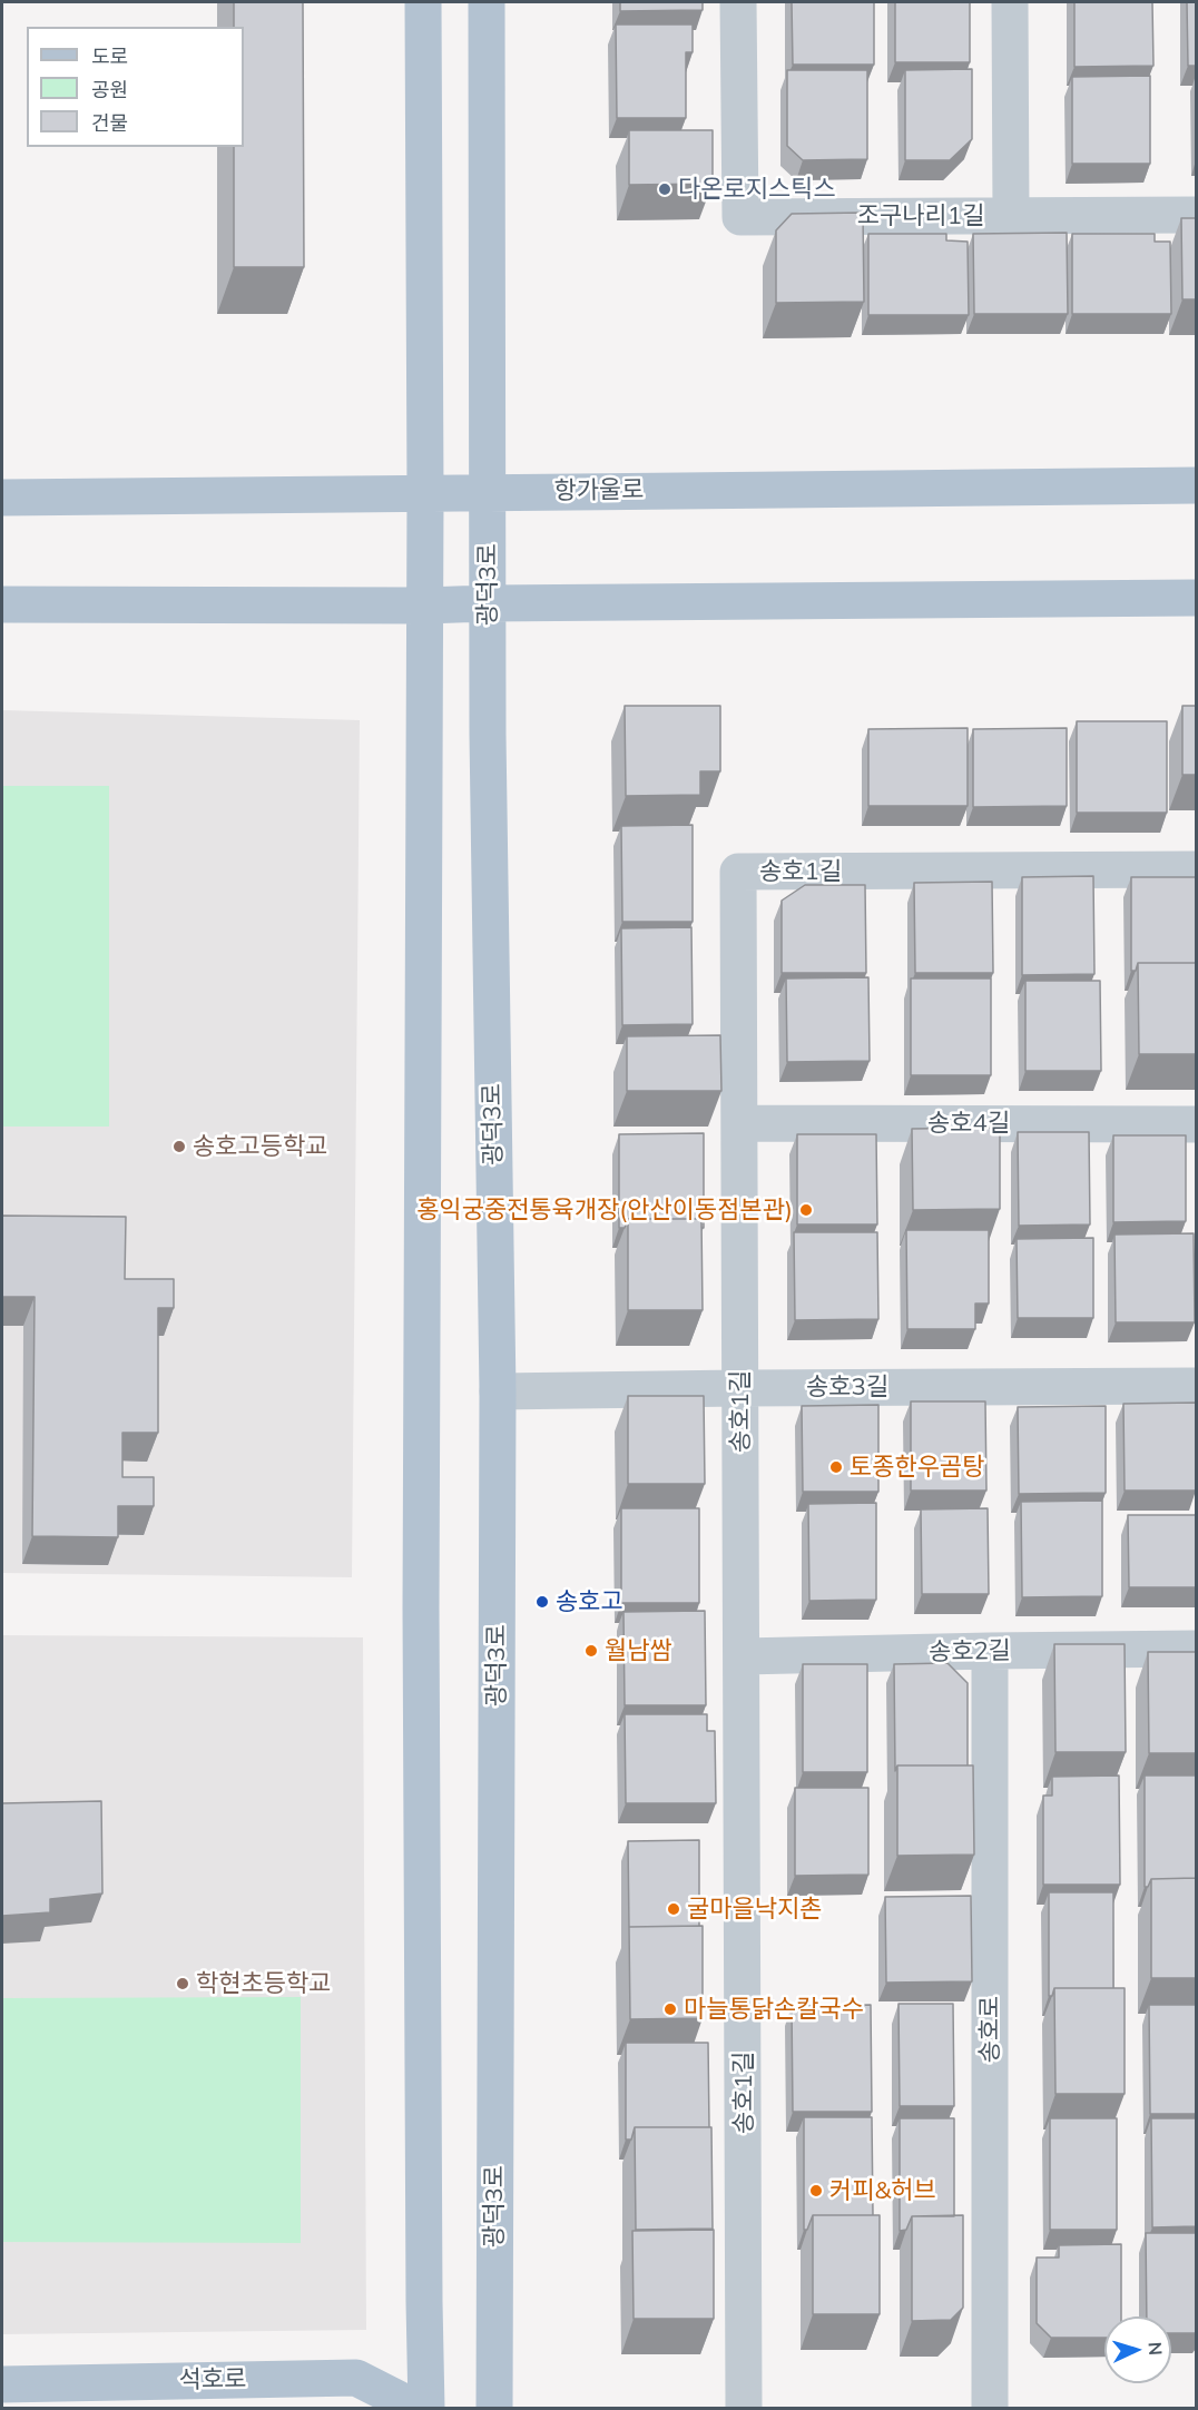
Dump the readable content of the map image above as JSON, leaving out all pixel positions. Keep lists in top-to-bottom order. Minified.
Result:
{"streets":{"main road":["항가울로","광덕3로","석호로"],"street":["조구나리1길","송호1길","송호4길","송호3길","송호2길","송호로"]},"crossings":[["항가울로","광덕3로"],["광덕3로","송호3길"],["송호1길","송호4길"],["송호1길","송호3길"],["송호1길","송호2길"],["송호2길","송호로"]],"places":["다온로지스틱스","송호고등학교","홍익궁중전통육개장(안산이동점본관)","토종한우곰탕","송호고","월남쌈","굴마을낙지촌","학현초등학교","마늘통닭손칼국수","커피&허브"],"legend":["도로","공원","건물"],"north":"right"}
